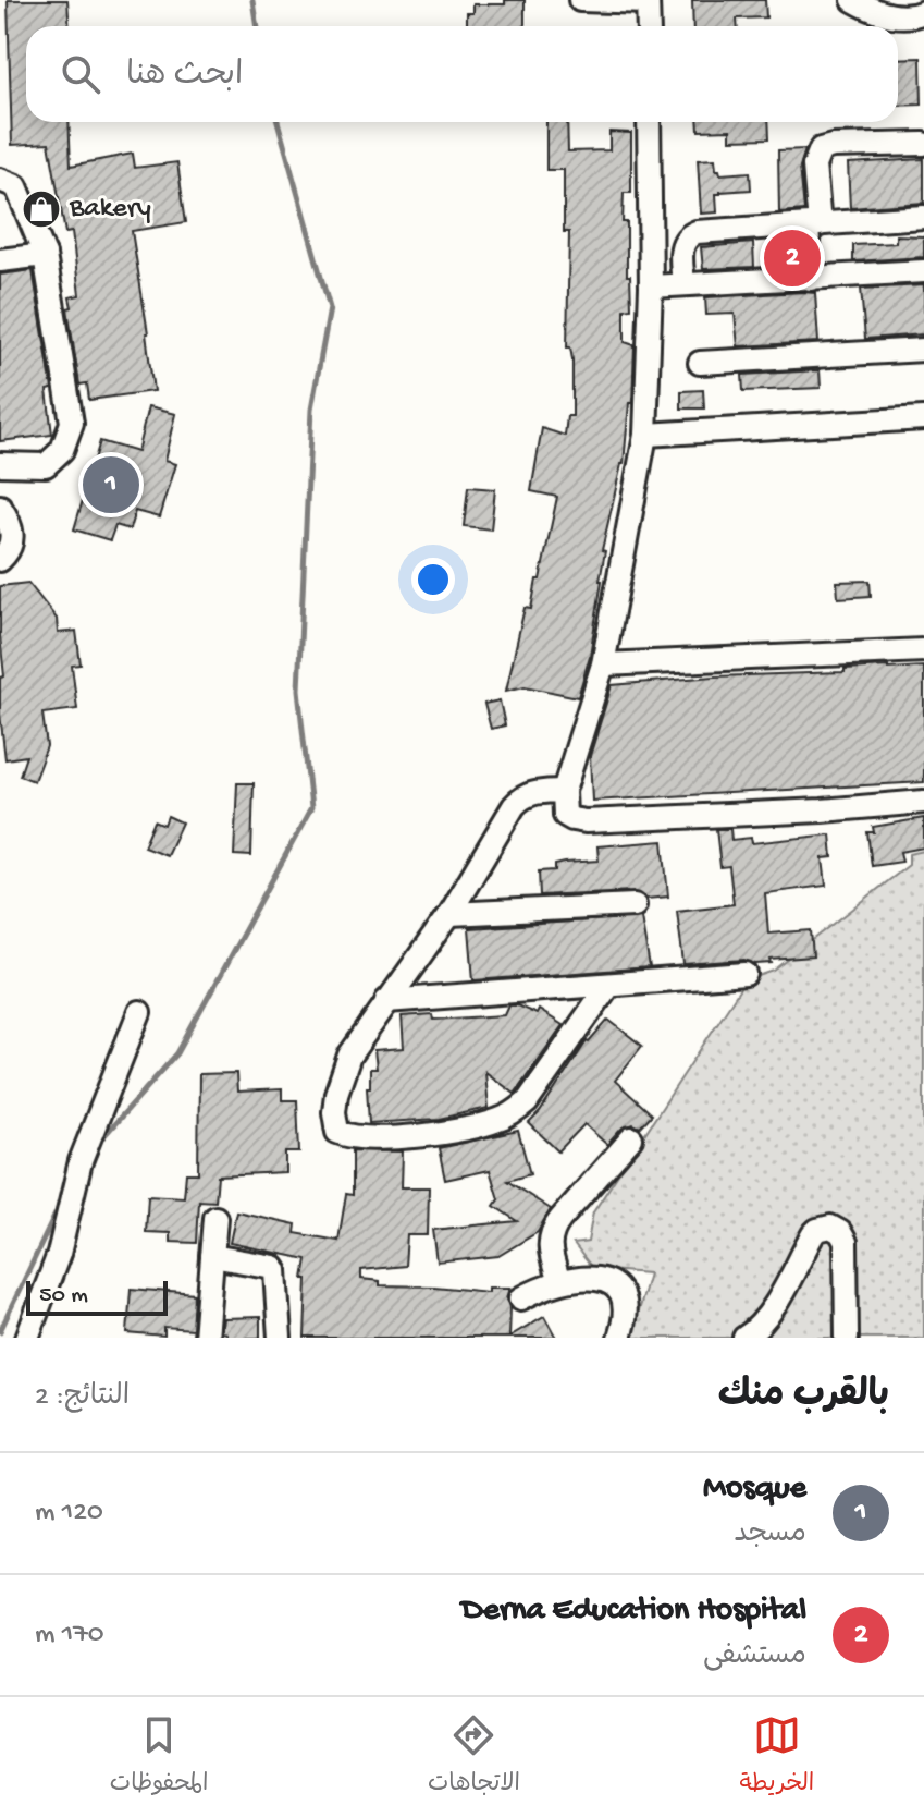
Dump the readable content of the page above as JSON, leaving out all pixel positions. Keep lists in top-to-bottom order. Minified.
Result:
{"places":{"shop":["Bakery"]},"scale_bar":"50 m","page":{"search":"ابحث هنا","pins":["2","1"],"scale":"50 m","heading":["بالقرب منك","النتائج: 2"],"list":[{"mark":"1","name":"Mosque","note":"مسجد","value":"120 m"},{"mark":"2","name":"Derna Education Hospital","note":"مستشفى","value":"170 m"}],"nav":["الخريطة","الاتجاهات","المحفوظات"]}}
